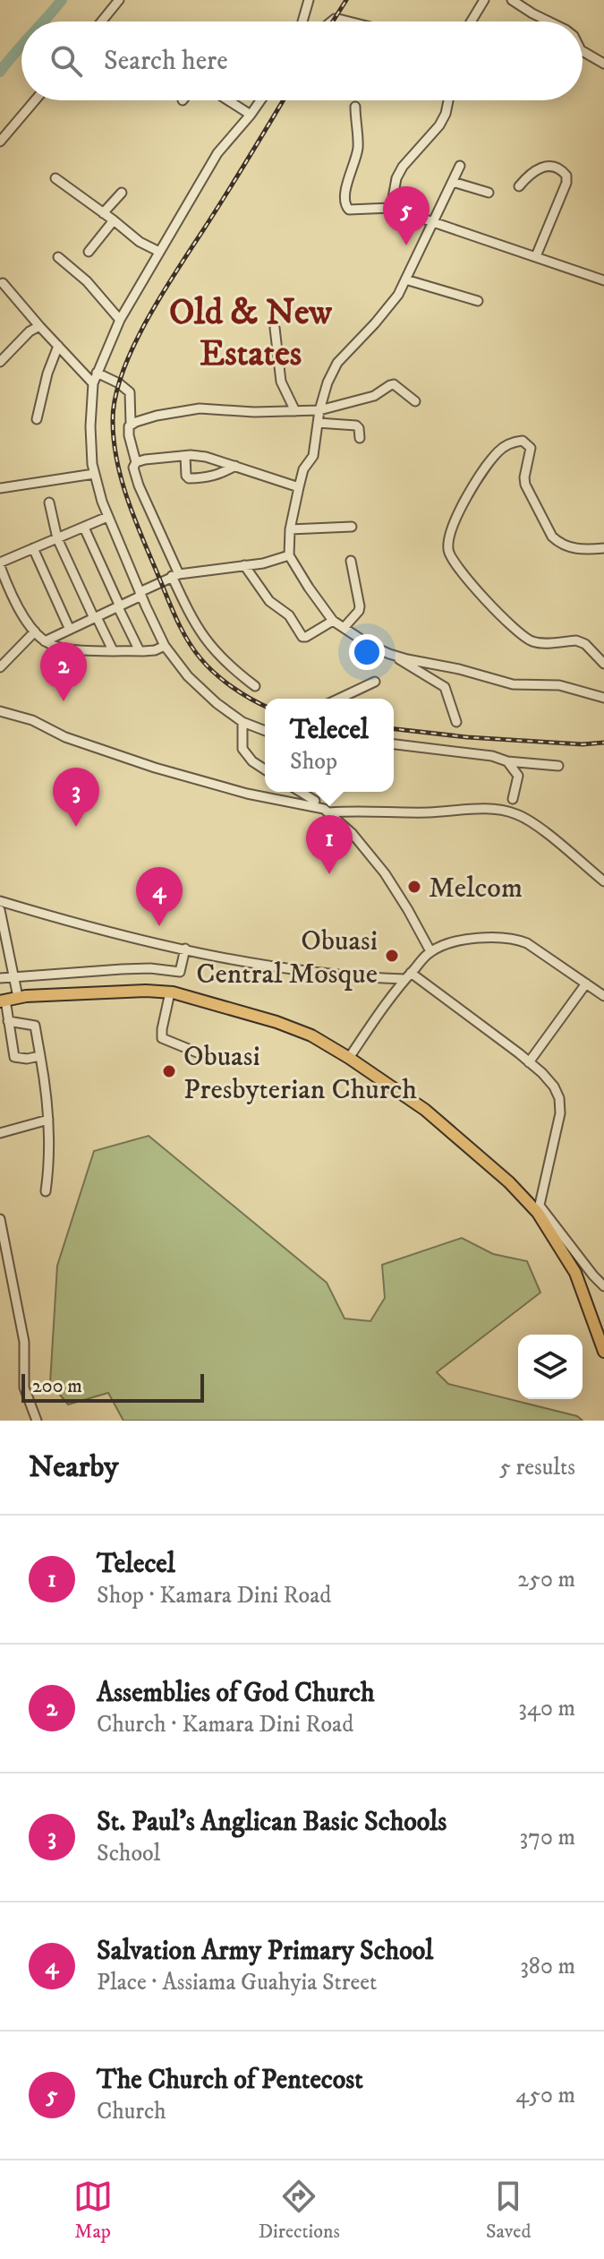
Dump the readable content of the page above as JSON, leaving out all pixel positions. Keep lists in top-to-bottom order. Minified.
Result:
{"districts":["Old & New Estates"],"places":["Melcom","Obuasi Central Mosque","Obuasi Presbyterian Church"],"scale_bar":"200 m","page":{"search":"Search here","pins":["5","2","3","1","4"],"popup":["Telecel","Shop"],"scale":"200 m","heading":["Nearby","5 results"],"list":[{"mark":"1","name":"Telecel","note":"Shop · Kamara Dini Road","value":"250 m"},{"mark":"2","name":"Assemblies of God Church","note":"Church · Kamara Dini Road","value":"340 m"},{"mark":"3","name":"St. Paul's Anglican Basic Schools","note":"School","value":"370 m"},{"mark":"4","name":"Salvation Army Primary School","note":"Place · Assiama Guahyia Street","value":"380 m"},{"mark":"5","name":"The Church of Pentecost","note":"Church","value":"450 m"}],"nav":["Map","Directions","Saved"]}}
